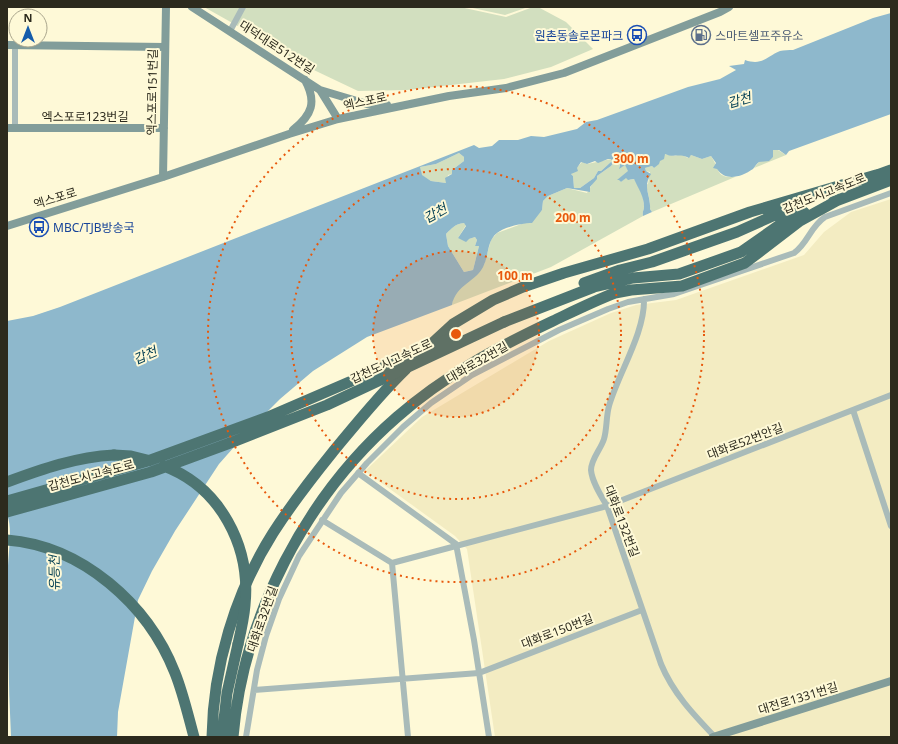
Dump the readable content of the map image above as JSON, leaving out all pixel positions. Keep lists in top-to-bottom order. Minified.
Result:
{"streets":{"highway":["갑천도시고속도로"],"street":["대덕대로512번길","엑스포로151번길","엑스포로","엑스포로123번길","대화로32번길","대화로52번안길","대화로132번길","대화로150번길","대전로1331번길"]},"crossings":[["대덕대로512번길","엑스포로"],["엑스포로151번길","엑스포로"],["엑스포로151번길","엑스포로123번길"],["대화로32번길","대화로132번길"],["대화로32번길","대화로150번길"],["대화로52번안길","대화로132번길"],["대화로132번길","대화로150번길"],["대화로132번길","대전로1331번길"]],"water":["갑천","유등천"],"places":{"bus stop":["원촌동솔로몬파크","MBC/TJB방송국"],"fuel station":["스마트셀프주유소"]},"north":"top","rings":["300 m","200 m","100 m"]}
